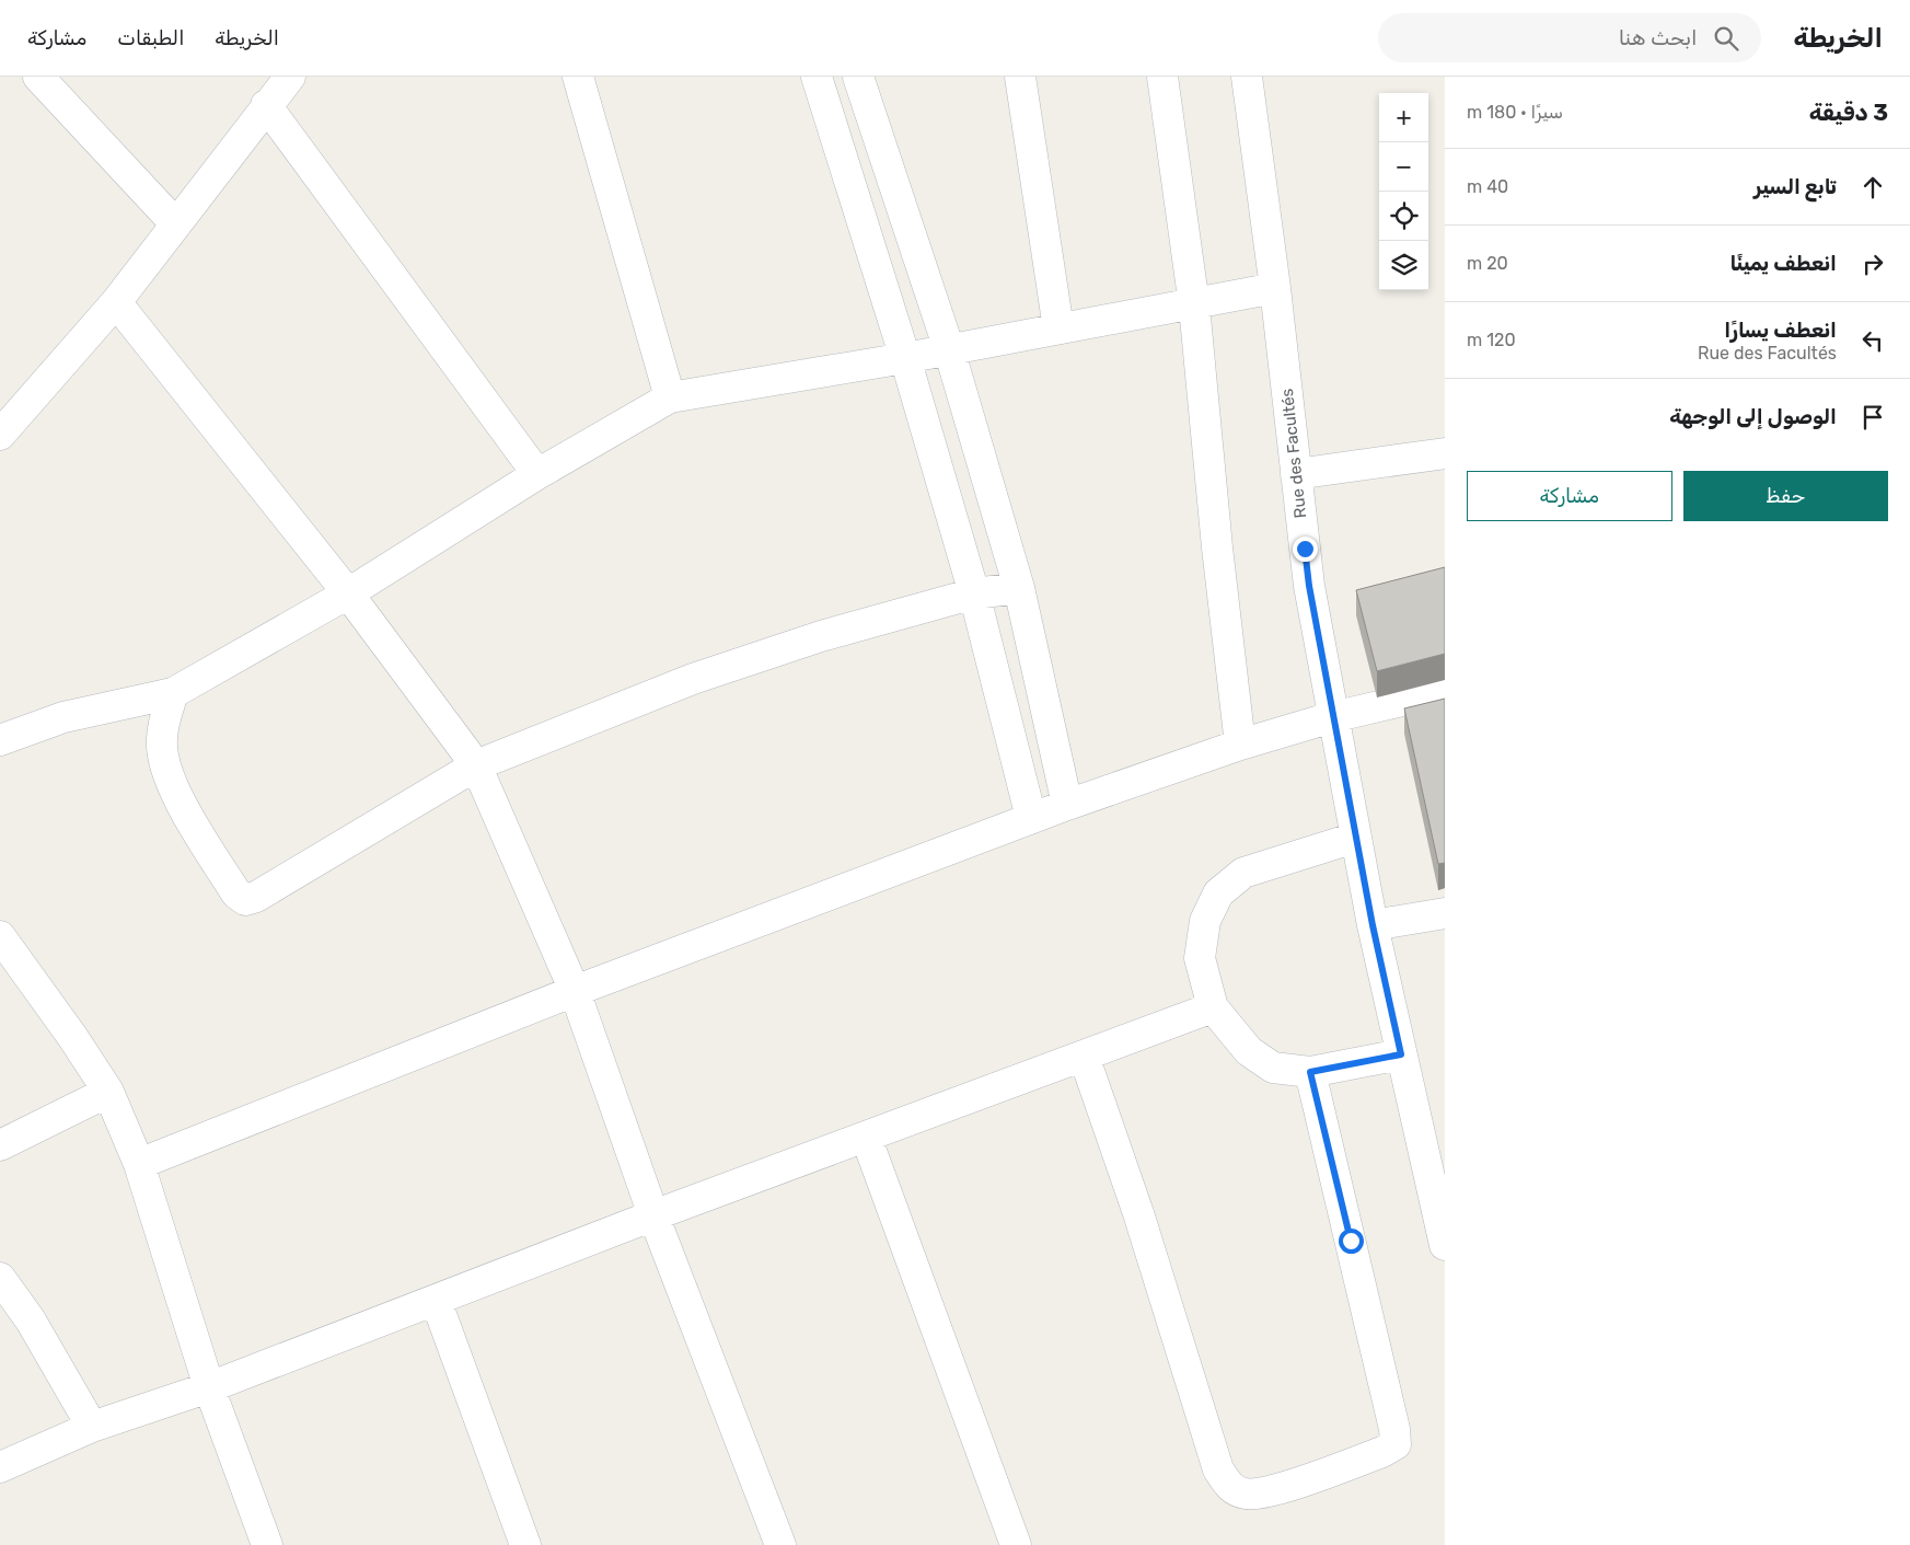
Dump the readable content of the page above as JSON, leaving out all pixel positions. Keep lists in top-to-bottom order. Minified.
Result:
{"streets":{"street":["Rue des Facultés"]},"page":{"header":"الخريطة","search":"ابحث هنا","nav":["الخريطة","الطبقات","مشاركة"],"heading":["3 دقيقة","سيرًا · 180 m"],"map_buttons":["+","−"],"list":[["تابع السير","40 m"],["انعطف يمينًا","20 m"],["انعطف يسارًا","Rue des Facultés","120 m"],"الوصول إلى الوجهة"],"buttons":["حفظ","مشاركة"]}}
